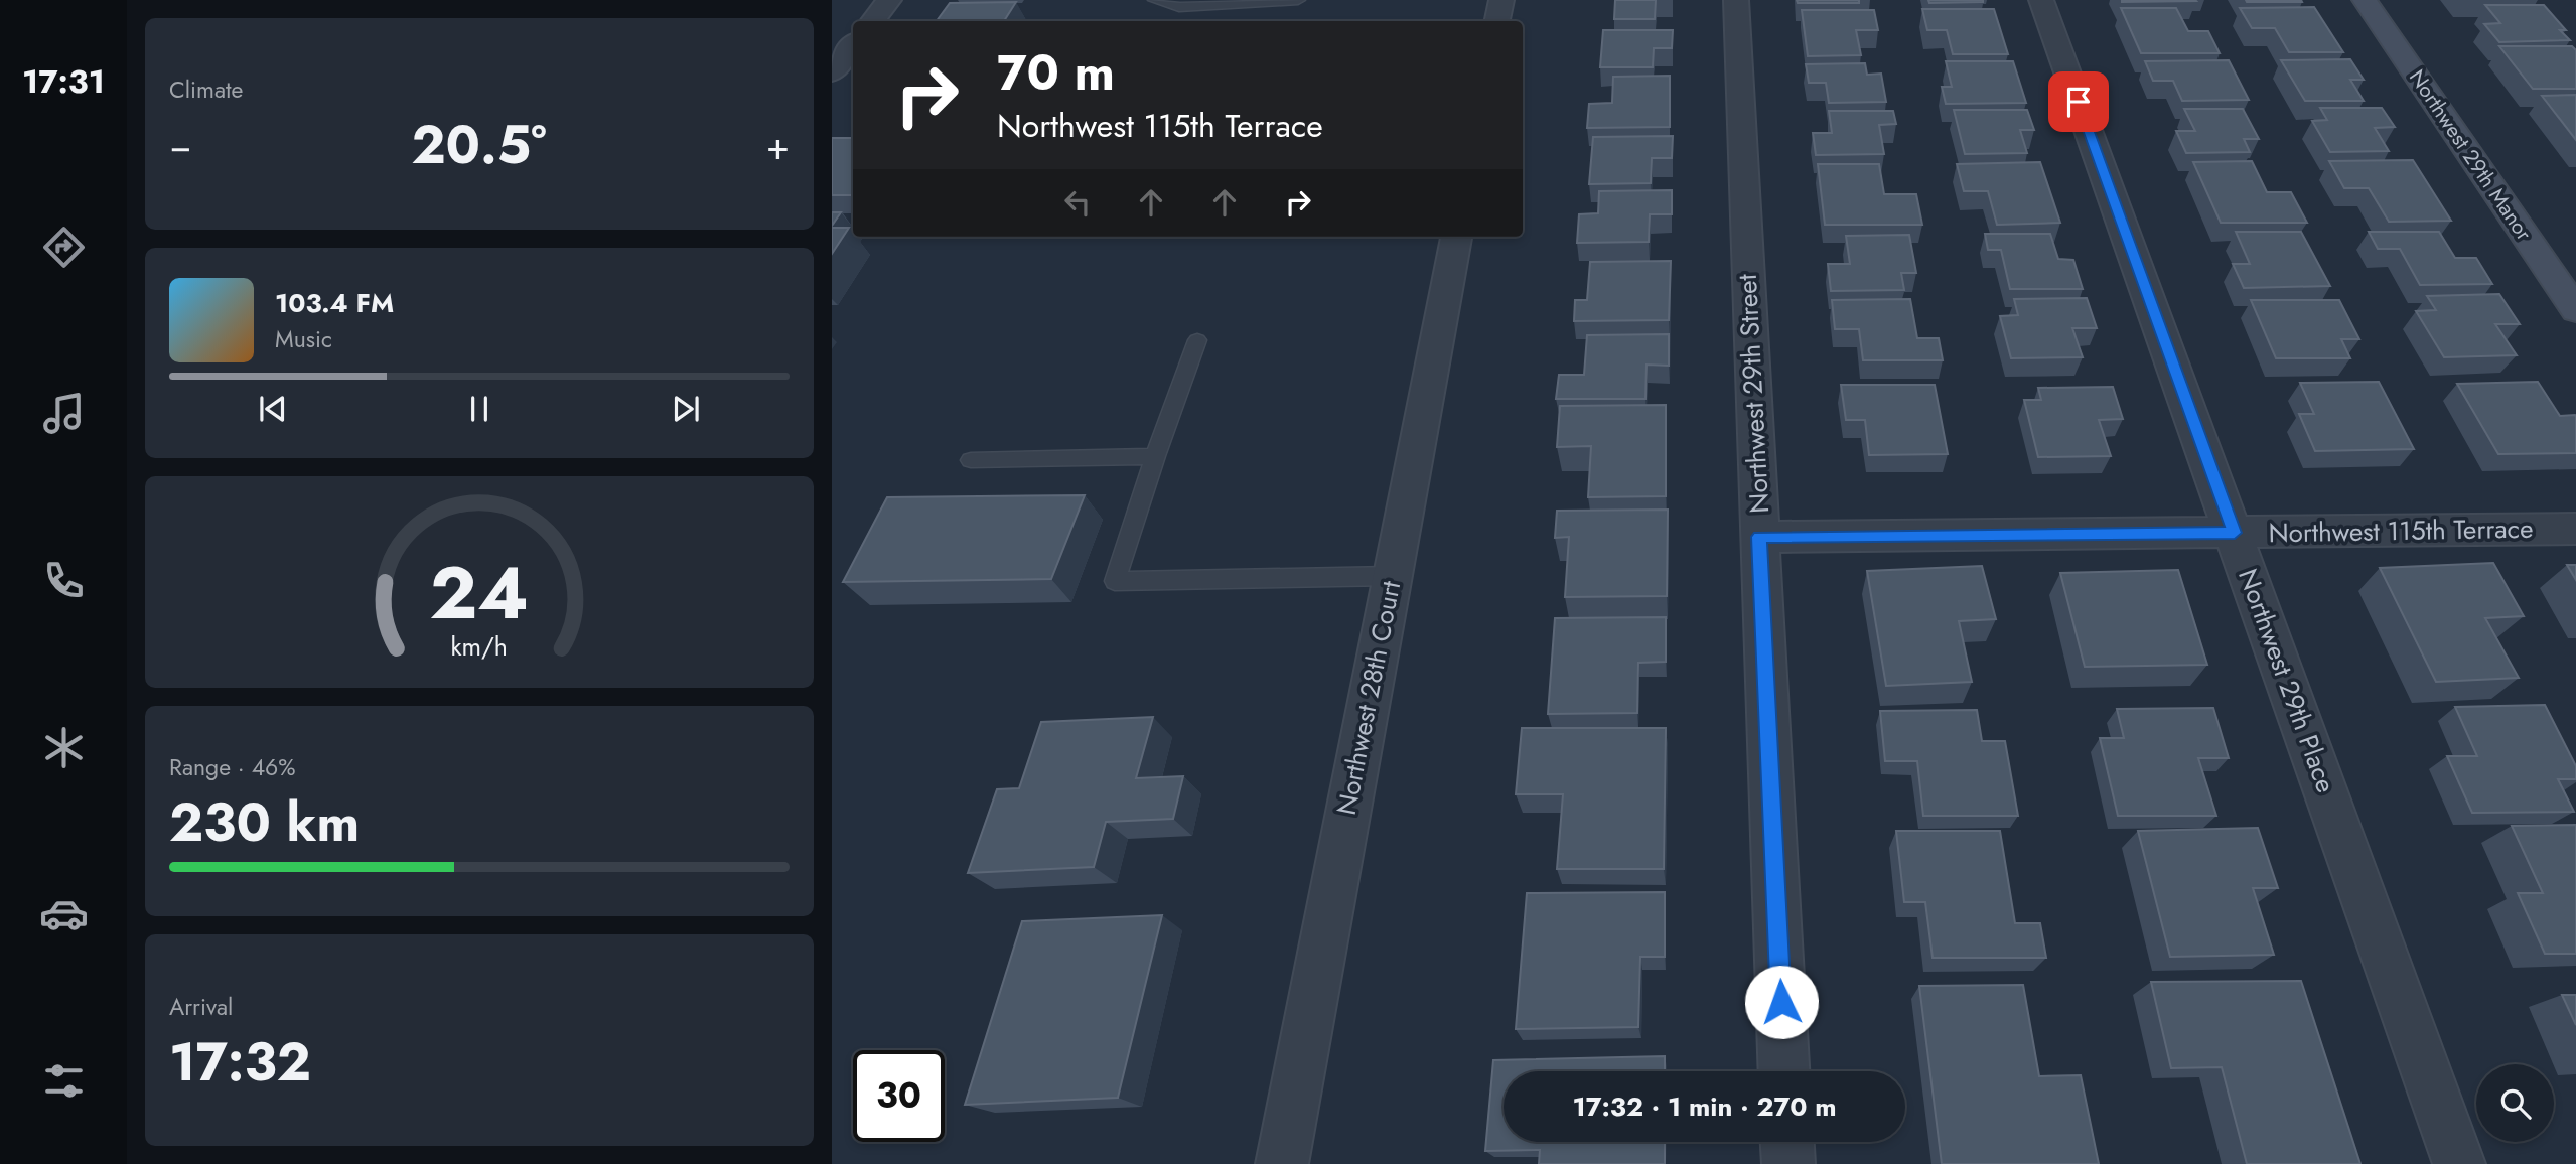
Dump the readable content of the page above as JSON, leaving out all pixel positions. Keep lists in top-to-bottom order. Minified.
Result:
{"streets":{"street":["Northwest 29th Manor","Northwest 29th Street","Northwest 115th Terrace","Northwest 29th Place","Northwest 28th Court"]},"crossings":[["Northwest 29th Street","Northwest 115th Terrace"],["Northwest 115th Terrace","Northwest 29th Place"]],"page":{"tabs":"17:31","tile":["Climate",["Range · 46%","230 km"],["Arrival","17:32"]],"turn":["70 m","Northwest 115th Terrace"],"heat":["−","20.5°","+"],"song":["103.4 FM","Music"],"limit":"30","trip":"17:32 · 1 min · 270 m","gauge":["24","km/h"]}}
